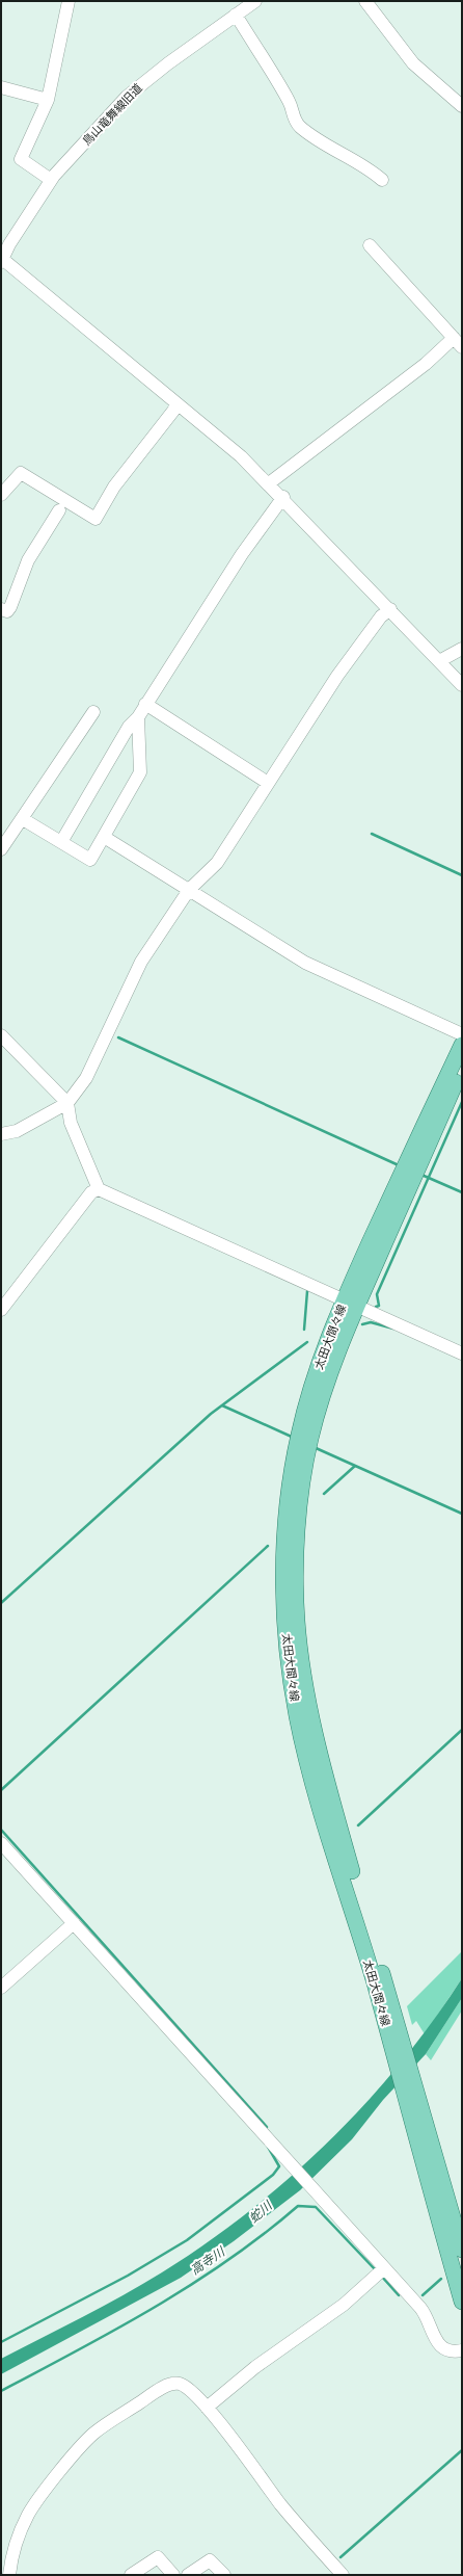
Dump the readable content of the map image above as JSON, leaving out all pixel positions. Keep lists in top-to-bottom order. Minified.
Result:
{"streets":{"main road":["太田大間々線"],"street":["鳥山竜舞線旧道"]},"water":["蛇川","高寺川"]}
